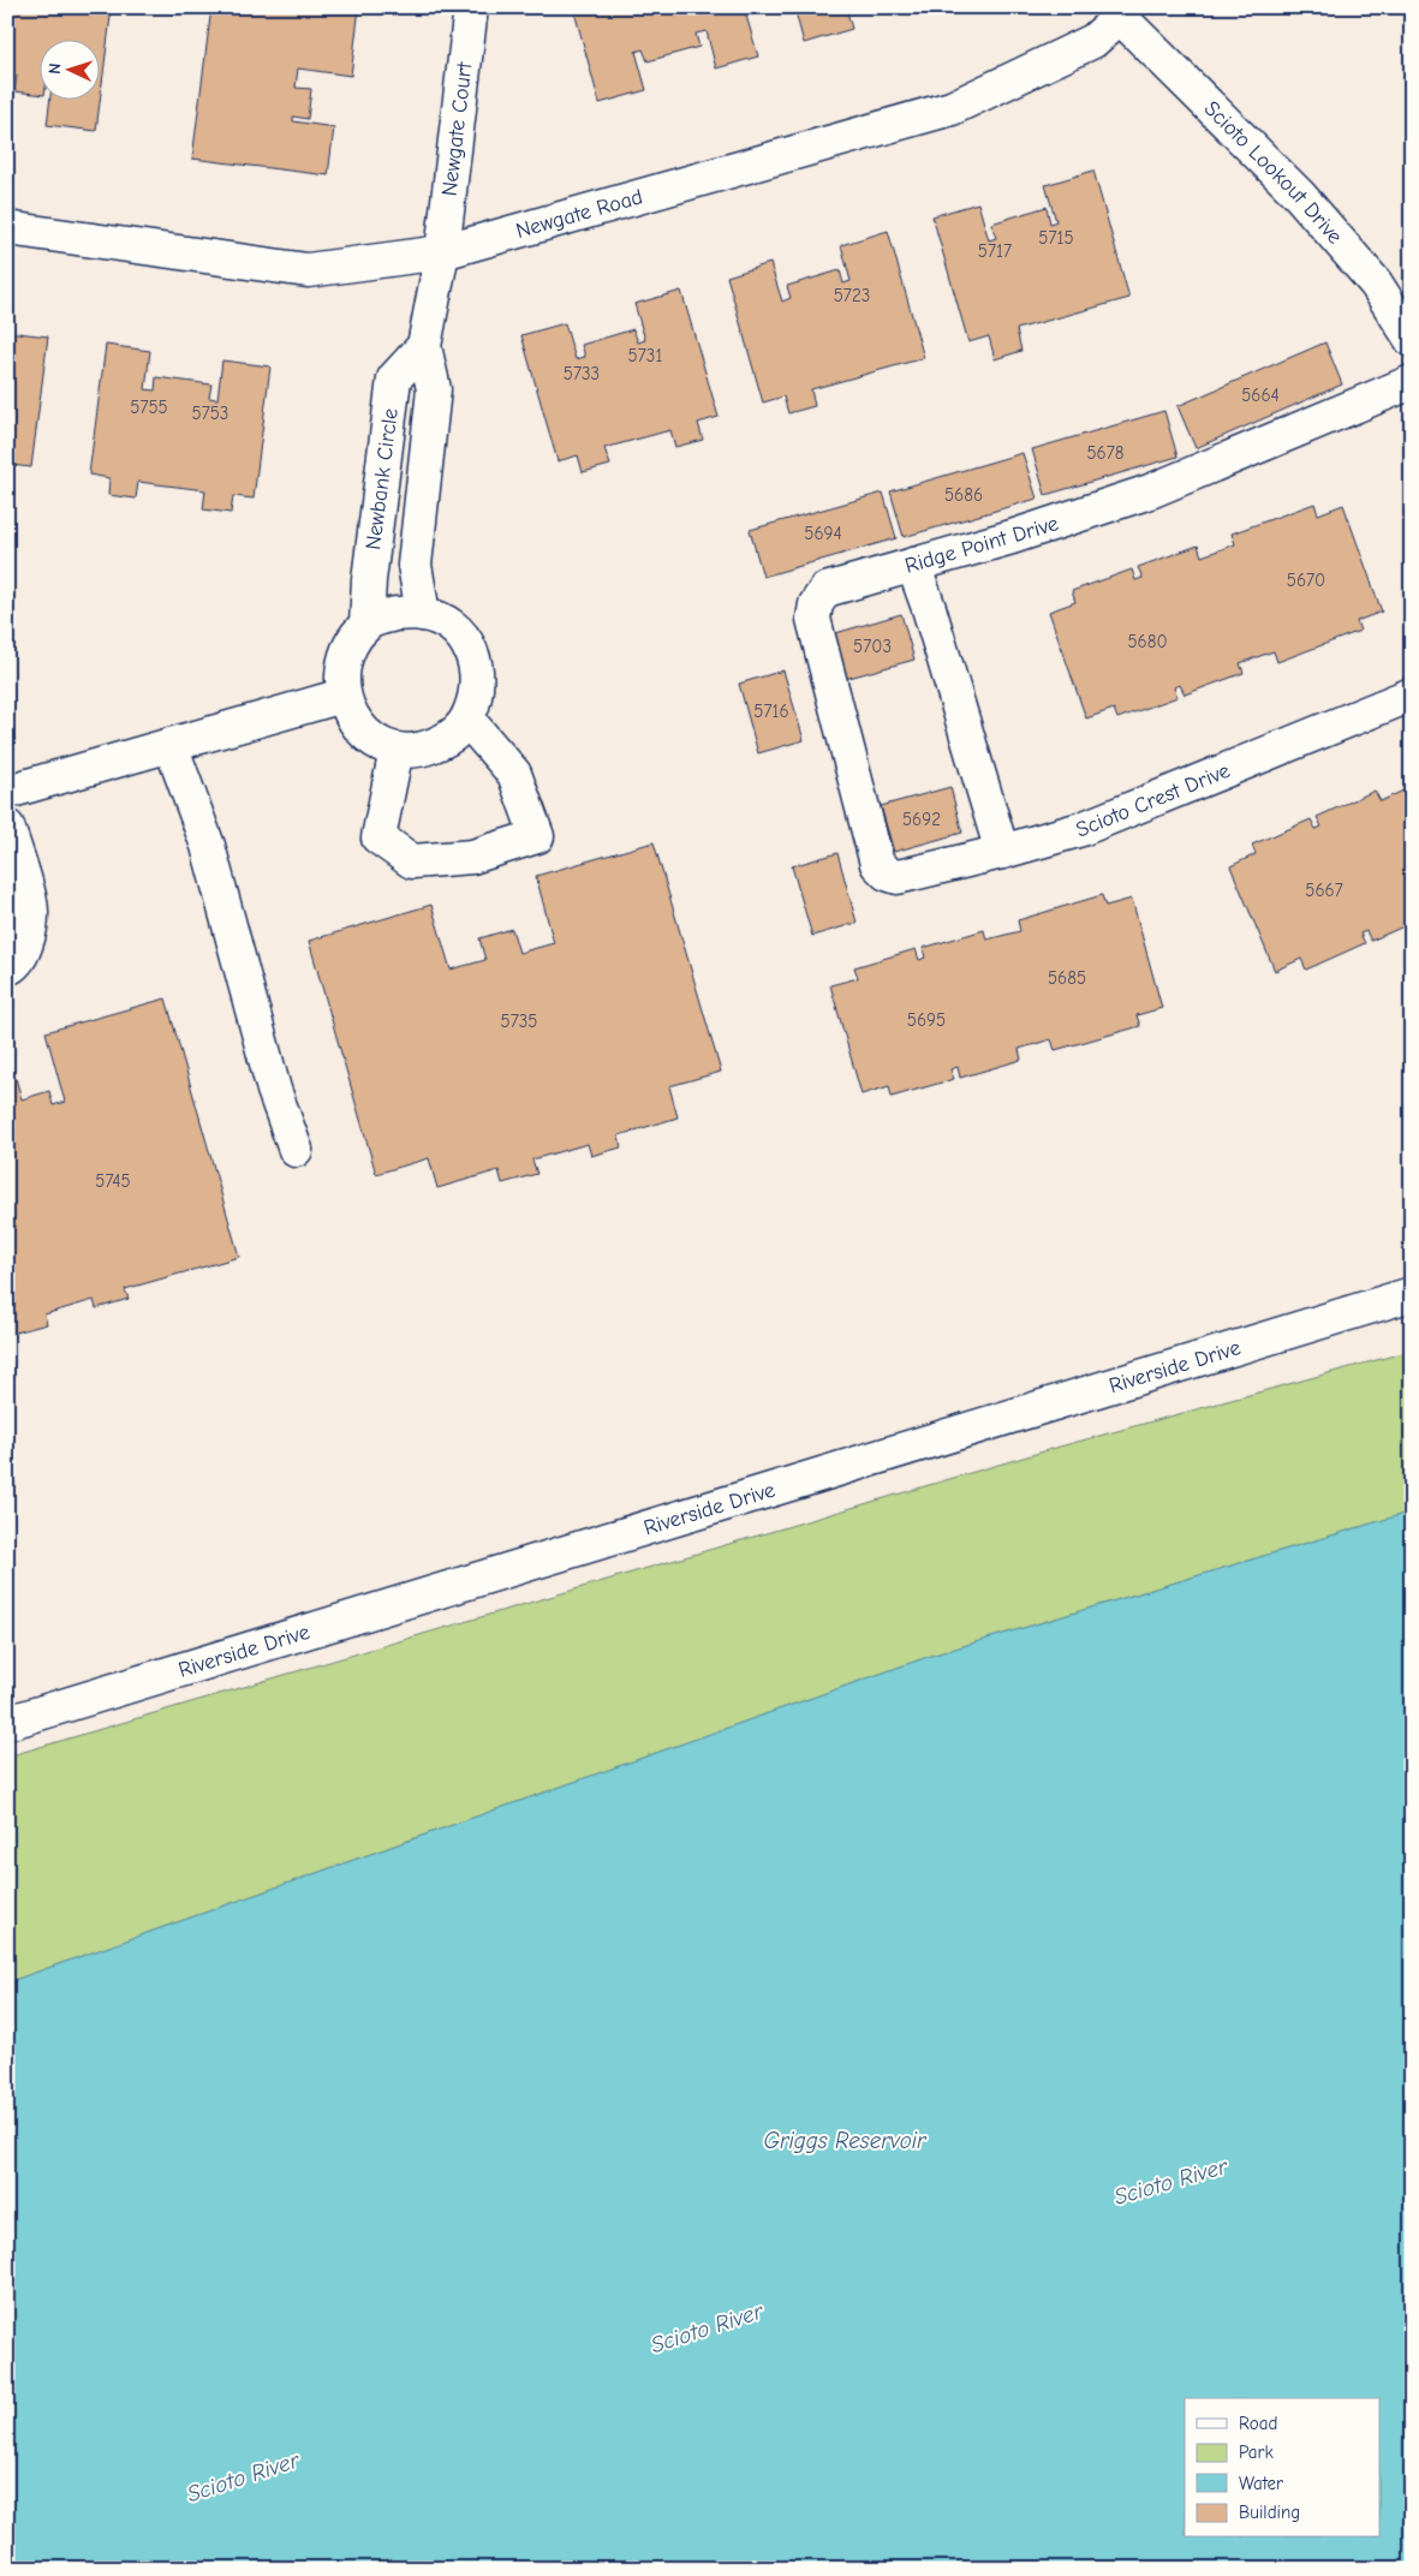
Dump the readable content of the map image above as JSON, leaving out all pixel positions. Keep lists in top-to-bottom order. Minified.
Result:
{"streets":{"street":["Newgate Court","Scioto Lookout Drive","Newgate Road","Newbank Circle","Ridge Point Drive","Scioto Crest Drive","Riverside Drive"]},"crossings":[["Newgate Court","Newgate Road"],["Newgate Court","Newbank Circle"],["Scioto Lookout Drive","Newgate Road"],["Newgate Road","Newbank Circle"],["Ridge Point Drive","Scioto Crest Drive"]],"water":["Griggs Reservoir","Scioto River"],"house_numbers":["5715","5717","5723","5731","5733","5664","5755","5753","5678","5686","5694","5670","5680","5703","5716","5692","5667","5685","5695","5735","5745"],"legend":["Road","Park","Water","Building"],"north":"left"}
